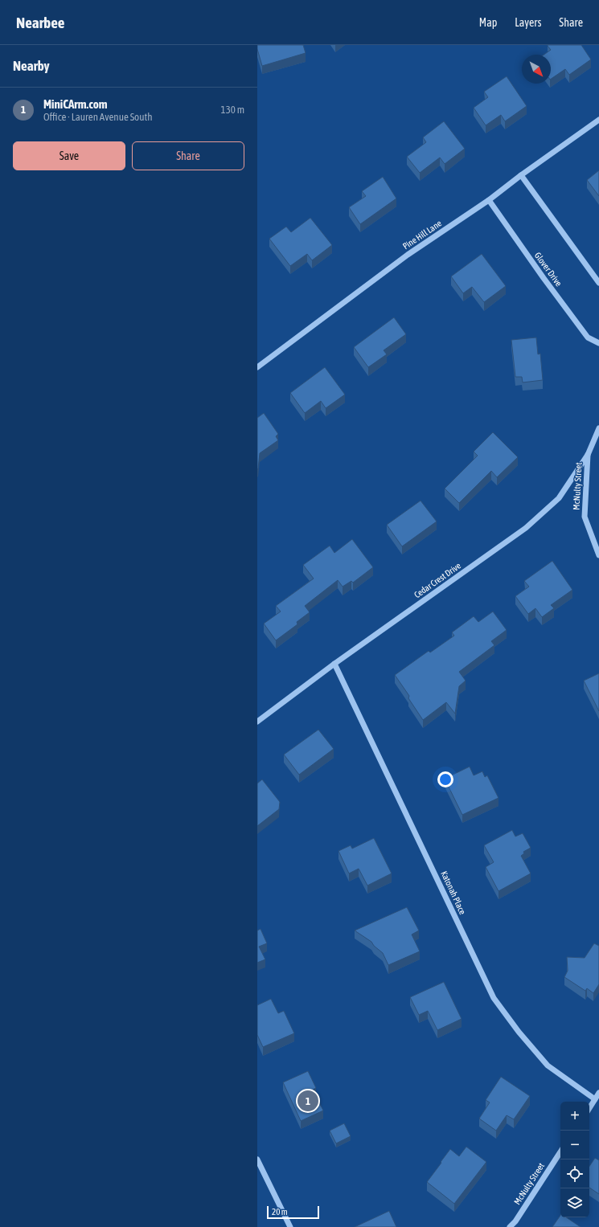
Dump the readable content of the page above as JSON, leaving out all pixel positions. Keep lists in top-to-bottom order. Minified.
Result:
{"streets":{"street":["Pine Hill Lane","Glover Drive","McNulty Street","Cedar Crest Drive","Katonah Place"]},"crossings":[["Pine Hill Lane","Glover Drive"],["McNulty Street","Cedar Crest Drive"],["Cedar Crest Drive","Katonah Place"]],"scale_bar":"20 m","north":"bottom right","page":{"header":"Nearbee","nav":["Map","Layers","Share"],"heading":"Nearby","list":[{"mark":"1","name":"MiniCArm.com","note":"Office · Lauren Avenue South","value":"130 m"}],"buttons":["Save","Share"],"pins":"1","map_buttons":["+","−"],"scale":"20 m"}}
